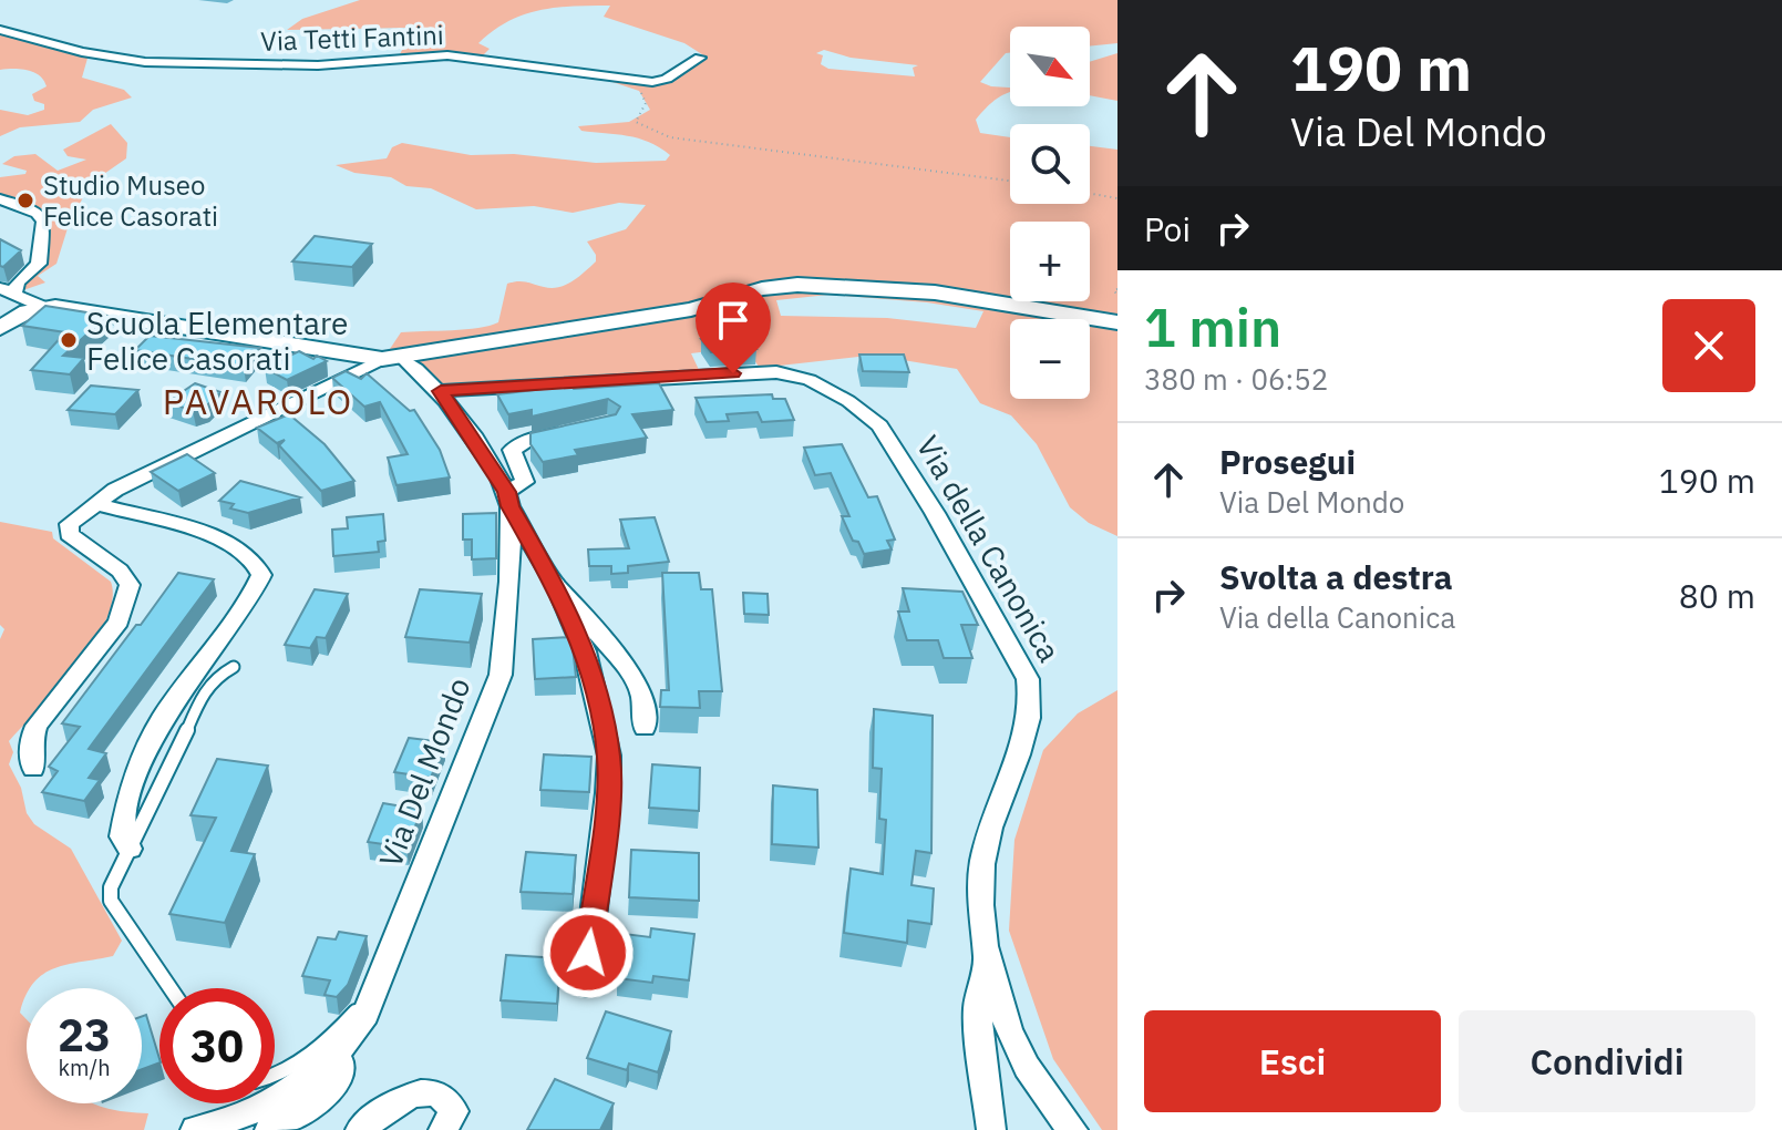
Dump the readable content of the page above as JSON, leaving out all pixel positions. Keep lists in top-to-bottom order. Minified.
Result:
{"streets":{"street":["Via Tetti Fantini","Via della Canonica","Via Del Mondo"]},"districts":["PAVAROLO"],"places":["Studio Museo Felice Casorati","Scuola Elementare Felice Casorati"],"north":"bottom right","page":{"turn":["190 m","Via Del Mondo"],"map_buttons":["+","−"],"then":"Poi","heading":["1 min","380 m · 06:52"],"list":[{"name":"Prosegui","note":"Via Del Mondo","value":"190 m"},{"name":"Svolta a destra","note":"Via della Canonica","value":"80 m"}],"speed":"23 km/h","limit":"30","buttons":["Esci","Condividi"]}}
